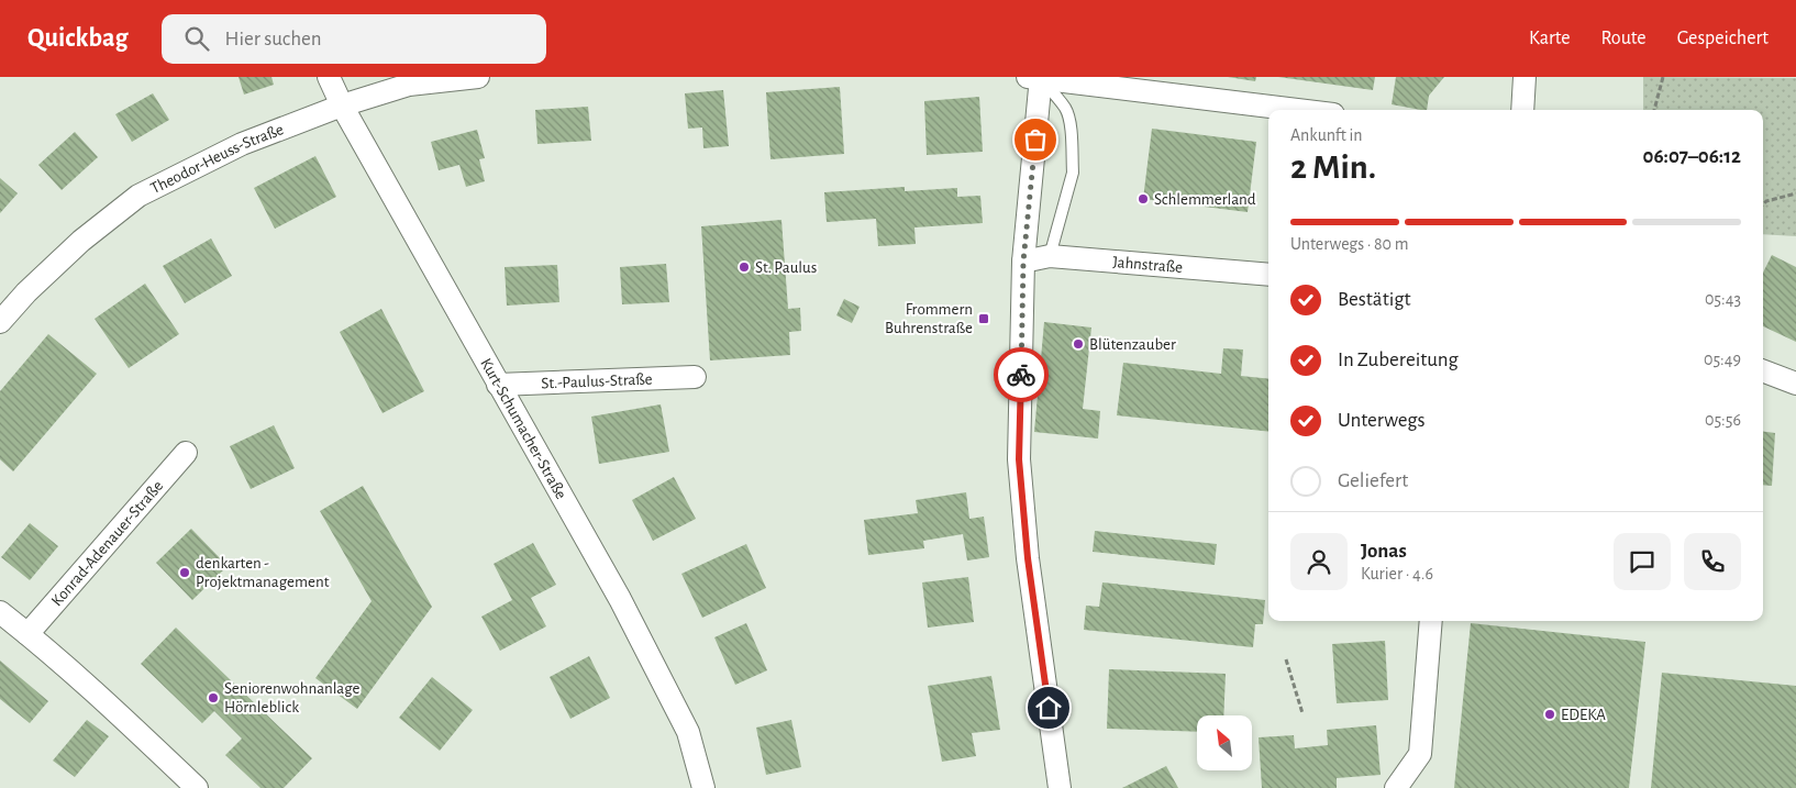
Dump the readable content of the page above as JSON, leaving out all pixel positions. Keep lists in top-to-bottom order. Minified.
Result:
{"streets":{"street":["Theodor-Heuss-Straße","Jahnstraße","St.-Paulus-Straße","Kurt-Schumacher-Straße","Konrad-Adenauer-Straße"]},"crossings":[["Theodor-Heuss-Straße","Kurt-Schumacher-Straße"],["St.-Paulus-Straße","Kurt-Schumacher-Straße"]],"places":{"other":["Schlemmerland","St. Paulus","Blütenzauber","denkarten - Projektmanagement","Seniorenwohnanlage Hörnleblick","EDEKA"],"transit":["Frommern Buhrenstraße"]},"north":"top left","page":{"header":"Quickbag","search":"Hier suchen","nav":["Karte","Route","Gespeichert"],"heading":["2 Min.","Ankunft in","06:07–06:12"],"panel":["Jonas","Kurier · 4.6"],"bar":"Unterwegs · 80 m","list":[["Bestätigt","05:43"],["In Zubereitung","05:49"],["Unterwegs","05:56"],"Geliefert"]}}
